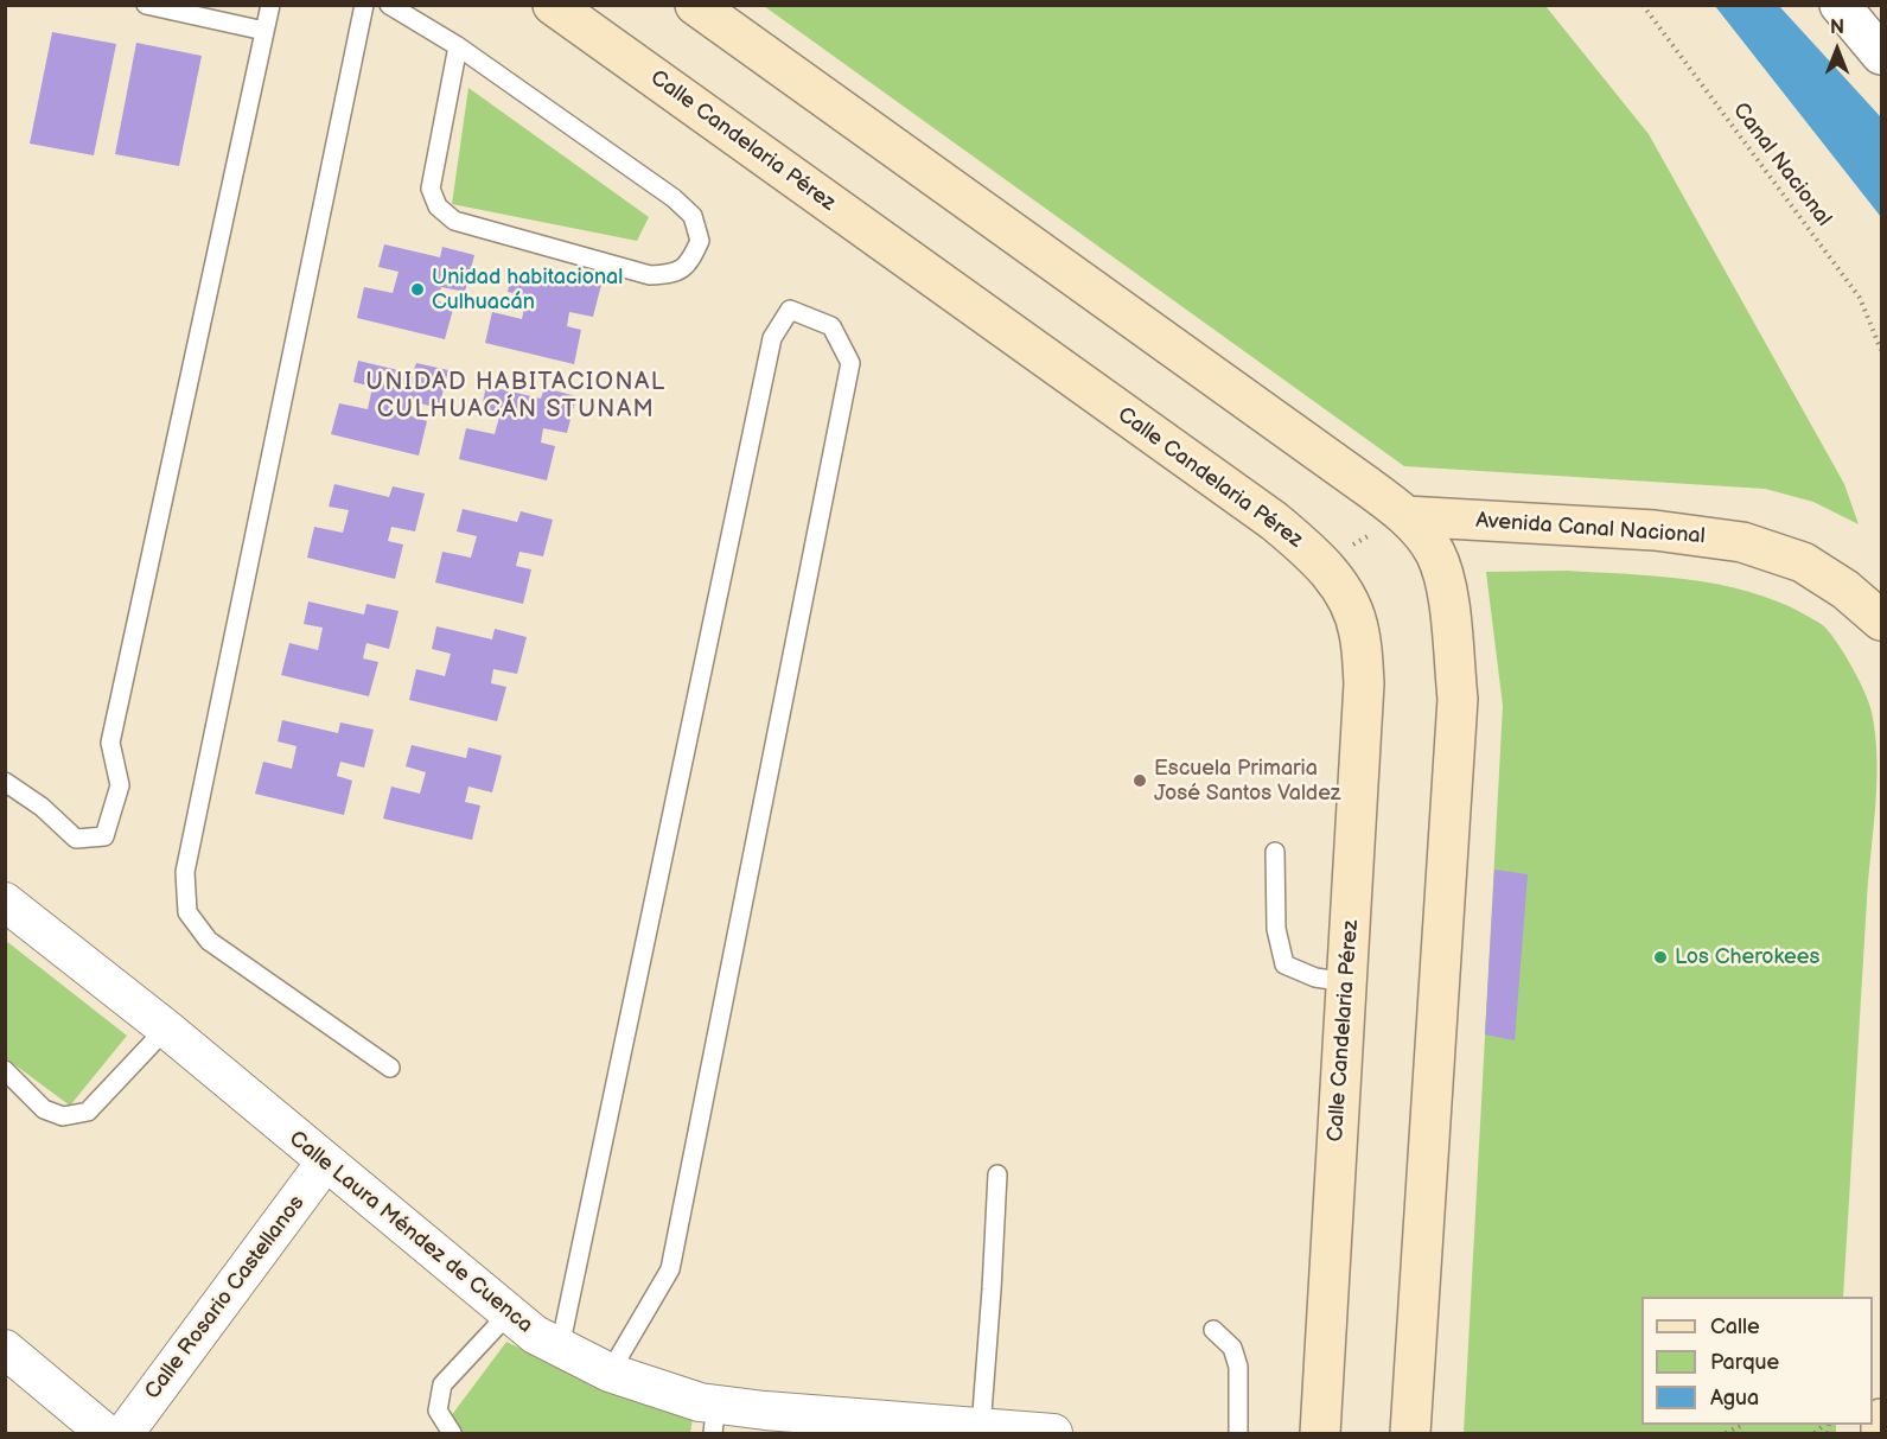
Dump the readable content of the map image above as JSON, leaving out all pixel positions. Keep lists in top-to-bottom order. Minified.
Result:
{"streets":{"main road":["Calle Candelaria Pérez","Avenida Canal Nacional"],"street":["Calle Laura Méndez de Cuenca","Calle Rosario Castellanos"],"path":["Canal Nacional"]},"crossings":[["Calle Laura Méndez de Cuenca","Calle Rosario Castellanos"]],"districts":["UNIDAD HABITACIONAL CULHUACÁN STUNAM"],"places":["Unidad habitacional Culhuacán","Escuela Primaria José Santos Valdez","Los Cherokees"],"legend":["Calle","Parque","Agua"],"north":"top"}
